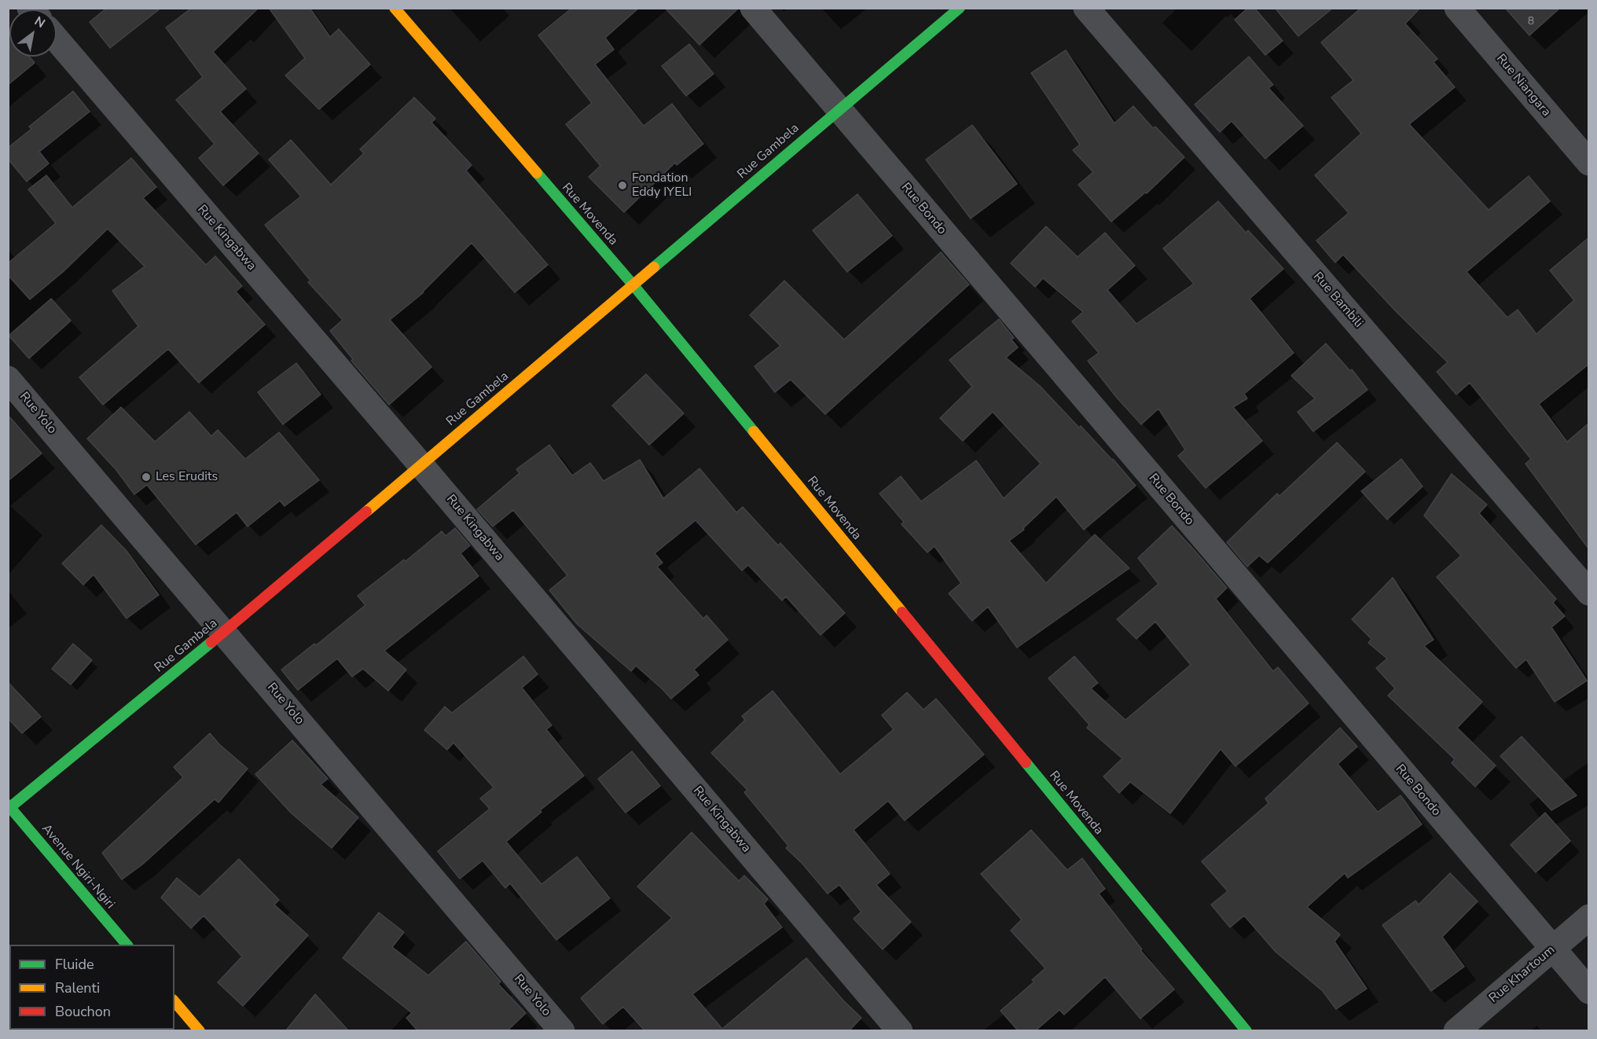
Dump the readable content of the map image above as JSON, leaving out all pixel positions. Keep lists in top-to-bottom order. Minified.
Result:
{"streets":{"street":["Rue Niangara","Rue Gambela","Rue Bondo","Rue Movenda","Rue Kingabwa","Rue Bambili","Rue Yolo","Avenue Ngiri-Ngiri","Rue Khartoum"]},"crossings":[["Rue Gambela","Rue Bondo"],["Rue Gambela","Rue Movenda"],["Rue Gambela","Rue Kingabwa"],["Rue Gambela","Rue Yolo"],["Rue Gambela","Avenue Ngiri-Ngiri"],["Rue Bondo","Rue Khartoum"]],"places":["Fondation Eddy IYELI","Les Erudits"],"house_numbers":["8"],"legend":["Fluide","Ralenti","Bouchon"],"north":"top right"}
